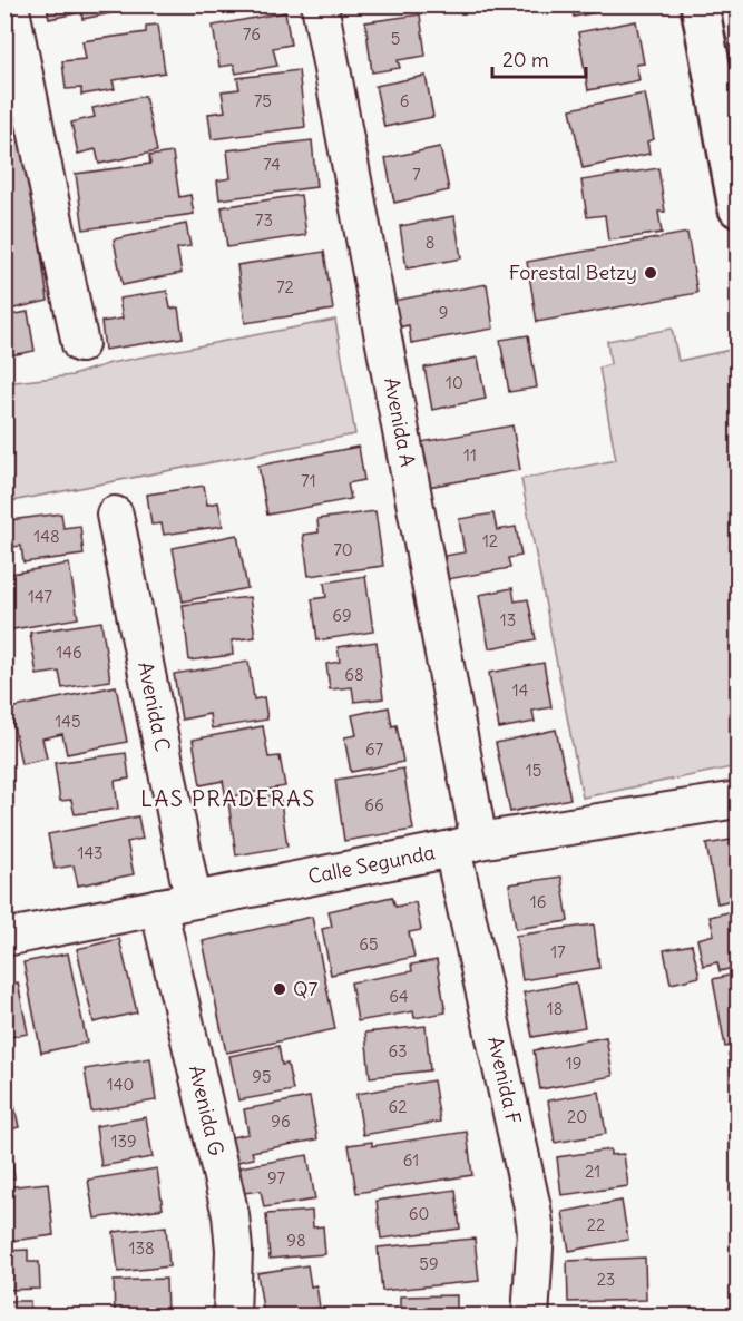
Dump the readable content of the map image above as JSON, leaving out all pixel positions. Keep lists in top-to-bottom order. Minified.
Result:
{"streets":{"street":["Avenida A","Avenida C","Calle Segunda","Avenida F","Avenida G"]},"crossings":[["Avenida A","Calle Segunda"],["Avenida A","Avenida F"],["Avenida C","Calle Segunda"],["Calle Segunda","Avenida F"],["Calle Segunda","Avenida G"]],"districts":["LAS PRADERAS"],"places":["Forestal Betzy","Q7"],"house_numbers":["76","5","75","6","74","7","73","8","72","9","10","11","71","148","12","70","147","69","13","146","68","14","145","67","15","66","143","16","65","17","64","18","63","19","95","140","62","20","96","139","61","21","97","60","22","98","138","59","23"],"scale_bar":"20 m"}
